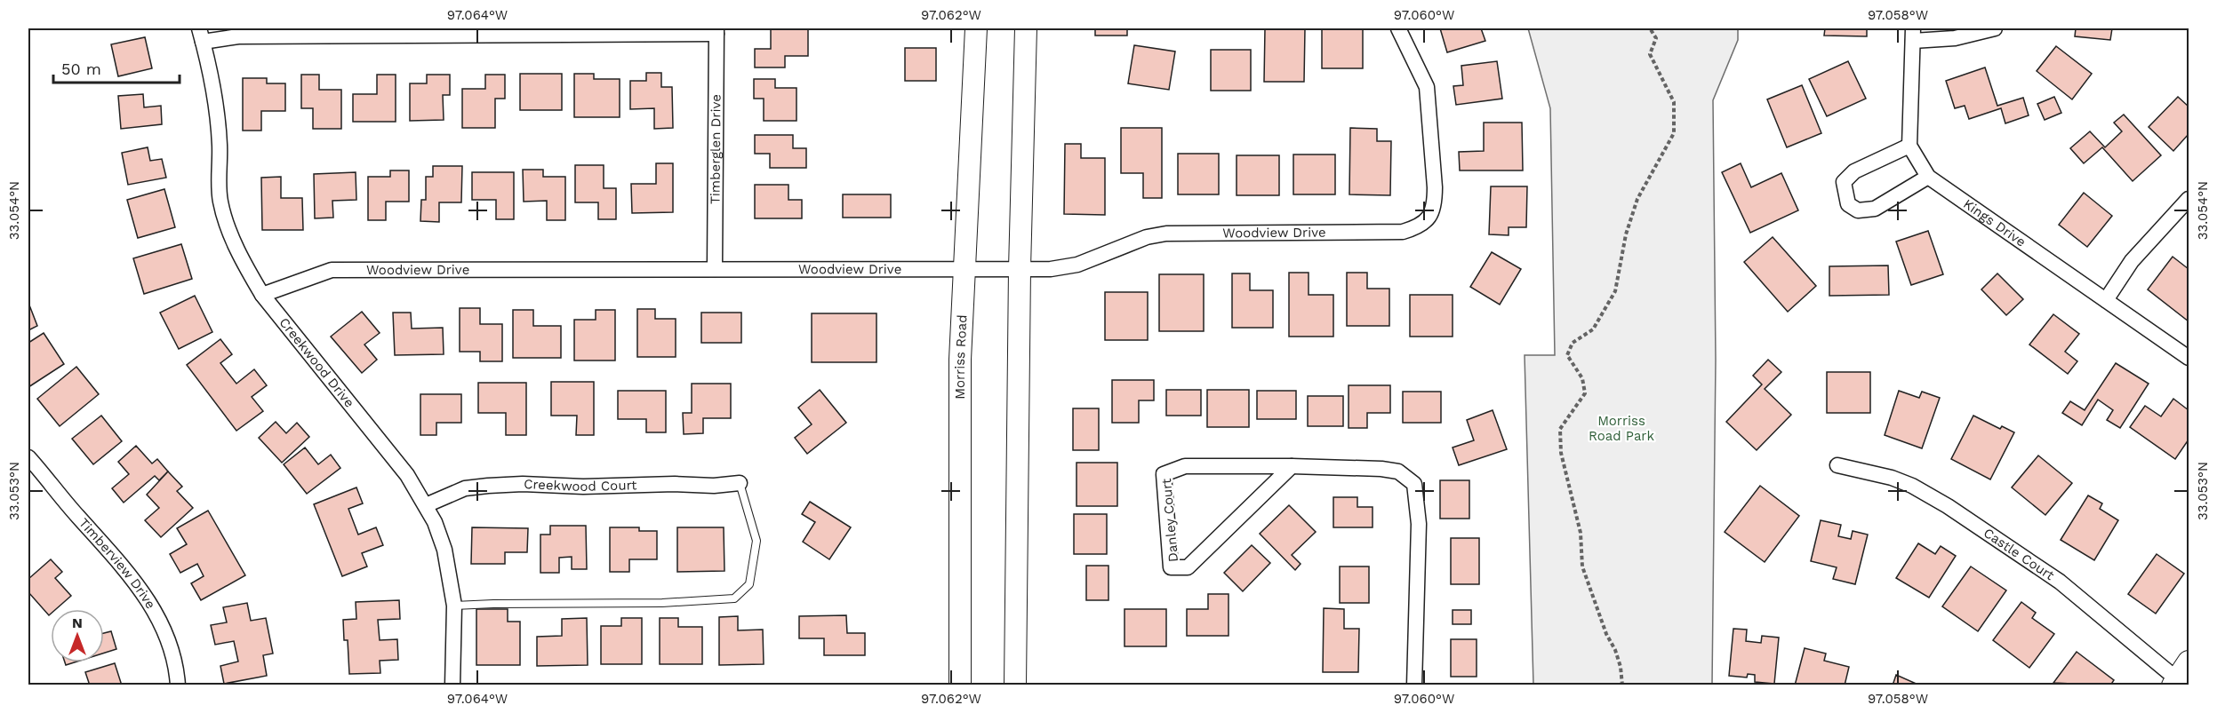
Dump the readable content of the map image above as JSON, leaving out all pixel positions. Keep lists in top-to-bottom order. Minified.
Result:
{"streets":{"main road":["Morriss Road"],"street":["Timberglen Drive","Kings Drive","Woodview Drive","Creekwood Drive","Creekwood Court","Danley Court","Castle Court","Timberview Drive"]},"crossings":[["Timberglen Drive","Woodview Drive"],["Woodview Drive","Morriss Road"],["Woodview Drive","Creekwood Drive"],["Creekwood Drive","Creekwood Court"]],"parks":["Morriss Road Park"],"scale_bar":"50 m","north":"top","coordinates":["97.064°W","97.062°W","97.060°W","97.058°W","33.054°N","33.053°N"]}
